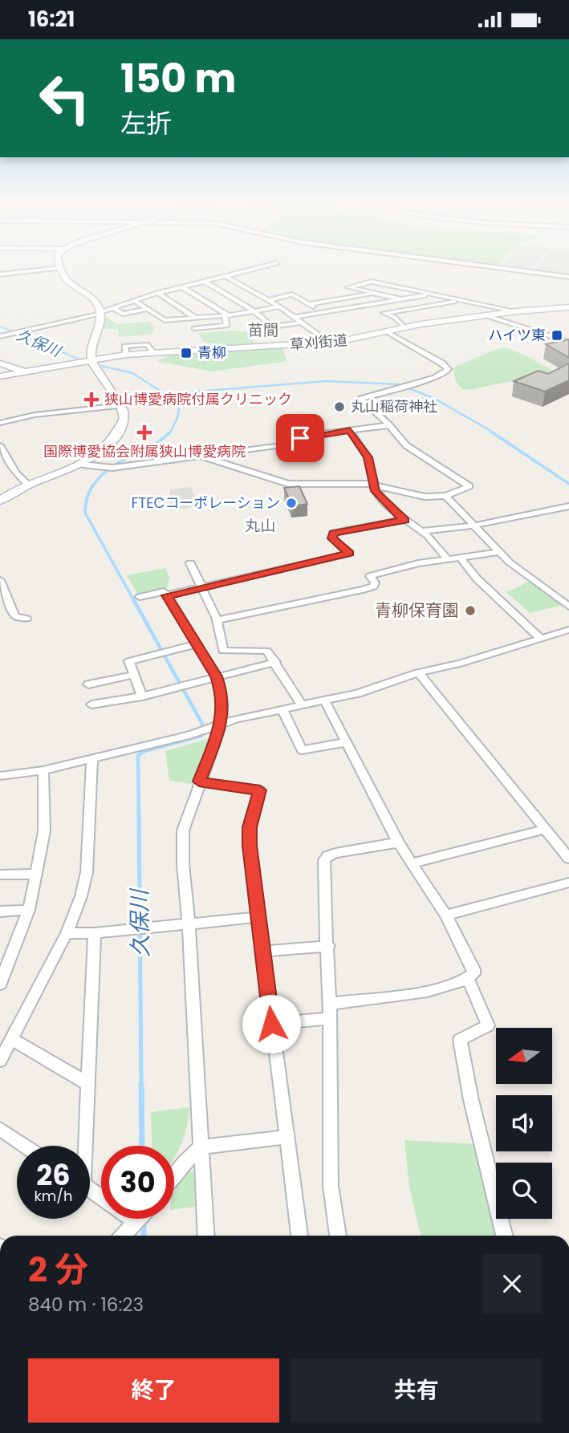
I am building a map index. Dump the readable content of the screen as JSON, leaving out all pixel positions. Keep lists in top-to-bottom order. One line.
{"streets":{"main road":["草刈街道"]},"districts":["苗間","丸山"],"water":["久保川"],"places":{"transit":["ハイツ東","青柳"],"health":["狭山博愛病院付属クリニック","国際博愛協会附属狭山博愛病院"],"other":["丸山稲荷神社","FTECコーポレーション","青柳保育園"]},"north":"left","page":{"status":"16:21","turn":["150 m","左折"],"speed":"26 km/h","limit":"30","heading":["2 分","840 m · 16:23"],"buttons":["終了","共有"]}}
